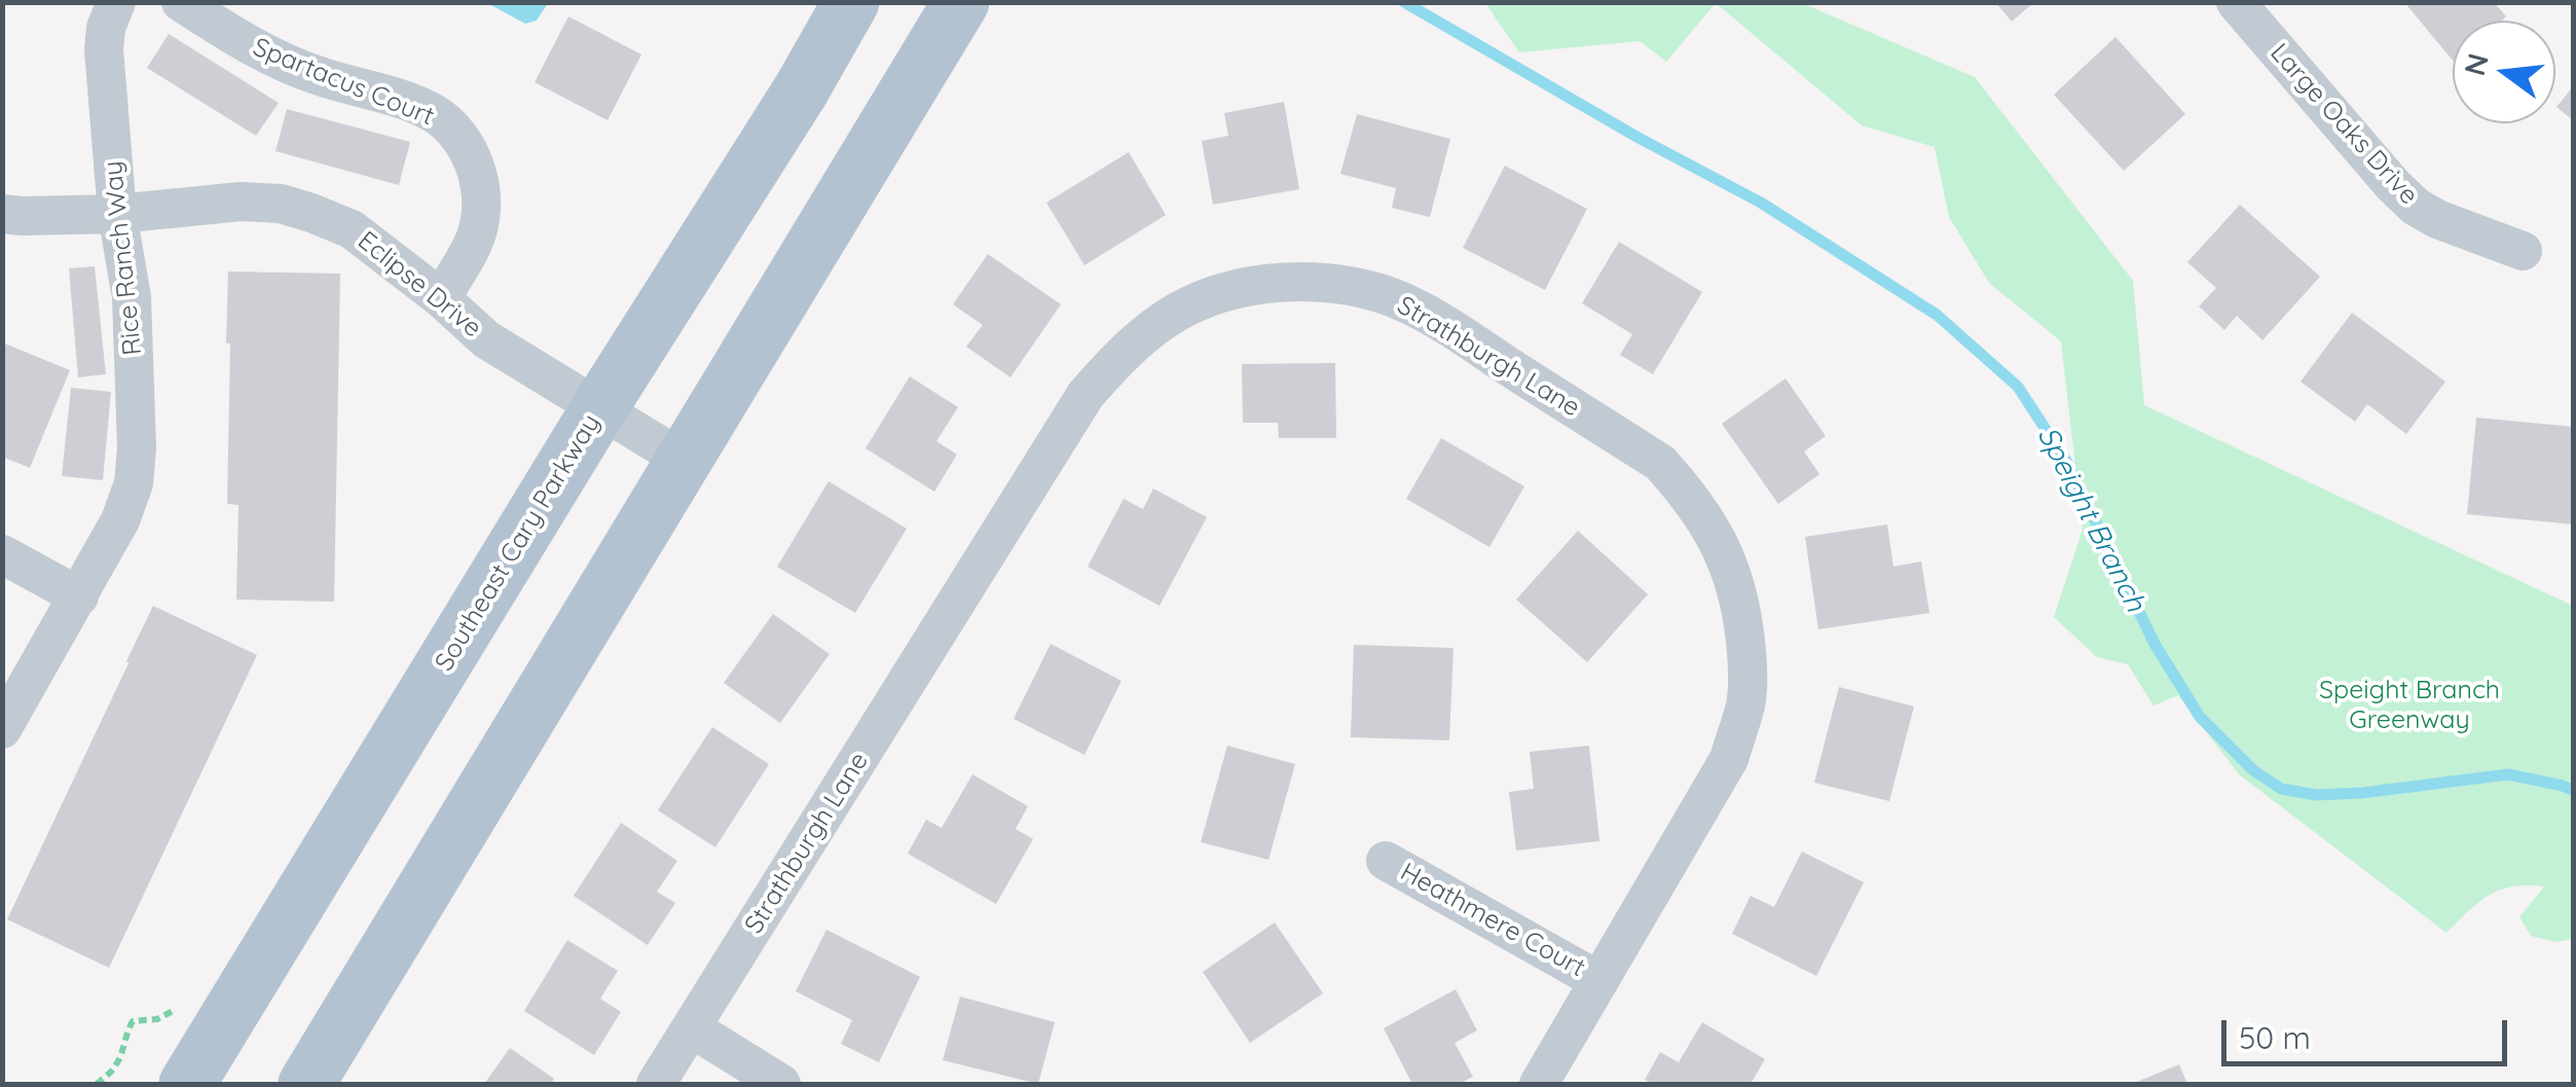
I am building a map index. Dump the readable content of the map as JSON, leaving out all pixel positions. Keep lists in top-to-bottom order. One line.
{"streets":{"main road":["Southeast Cary Parkway"],"street":["Spartacus Court","Large Oaks Drive","Rice Ranch Way","Eclipse Drive","Strathburgh Lane","Heathmere Court"]},"crossings":[["Spartacus Court","Eclipse Drive"],["Rice Ranch Way","Eclipse Drive"],["Eclipse Drive","Southeast Cary Parkway"],["Strathburgh Lane","Heathmere Court"]],"water":["Speight Branch"],"parks":["Speight Branch Greenway"],"scale_bar":"50 m","north":"left"}
